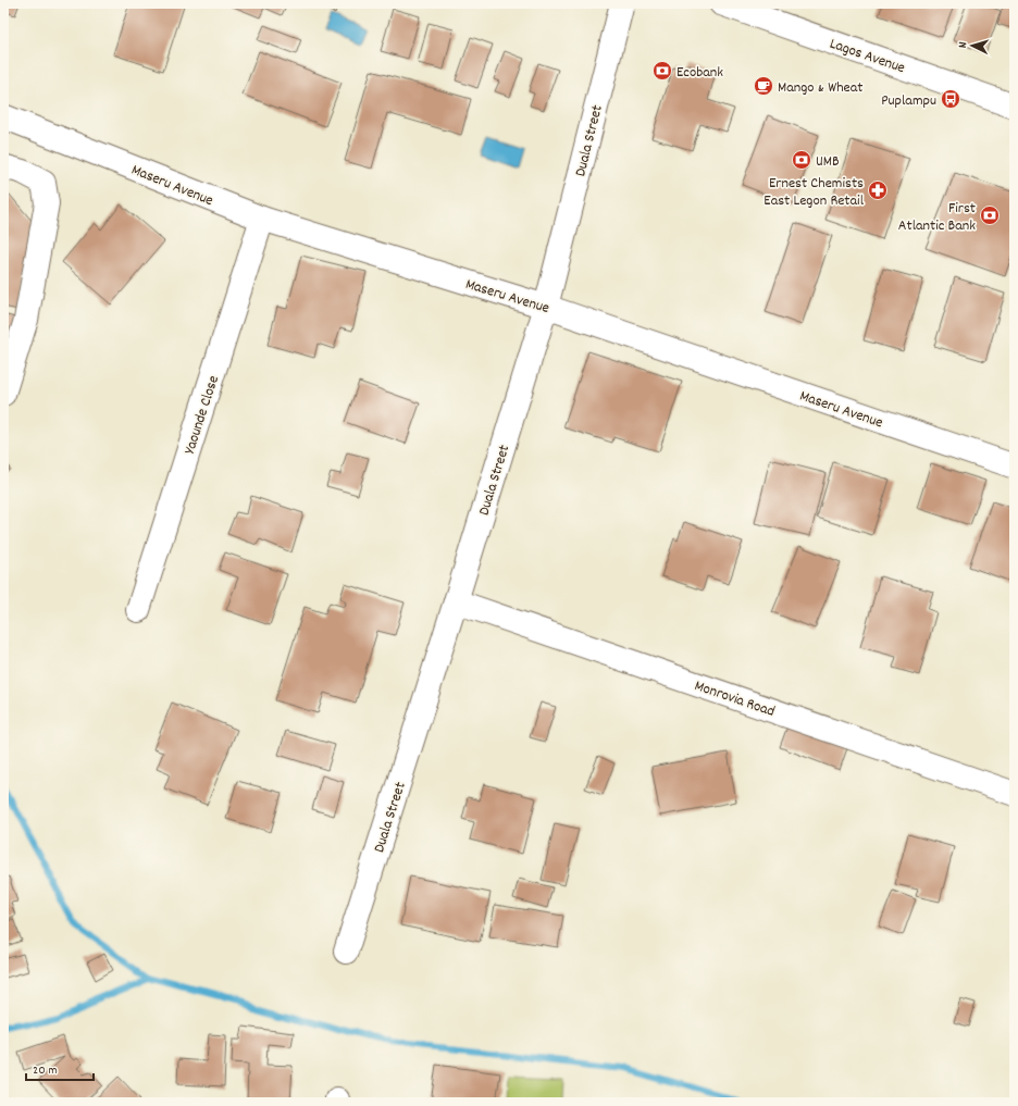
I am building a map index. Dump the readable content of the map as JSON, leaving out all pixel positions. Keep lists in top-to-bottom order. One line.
{"streets":{"street":["Lagos Avenue","Duala Street","Maseru Avenue","Yaounde Close","Monrovia Road"]},"crossings":[["Duala Street","Maseru Avenue"],["Duala Street","Monrovia Road"],["Maseru Avenue","Yaounde Close"]],"places":{"bank":["Ecobank","UMB","First Atlantic Bank"],"cafe":["Mango & Wheat"],"bus stop":["Puplampu"],"pharmacy":["Ernest Chemists East Legon Retail"]},"scale_bar":"20 m","north":"left"}
